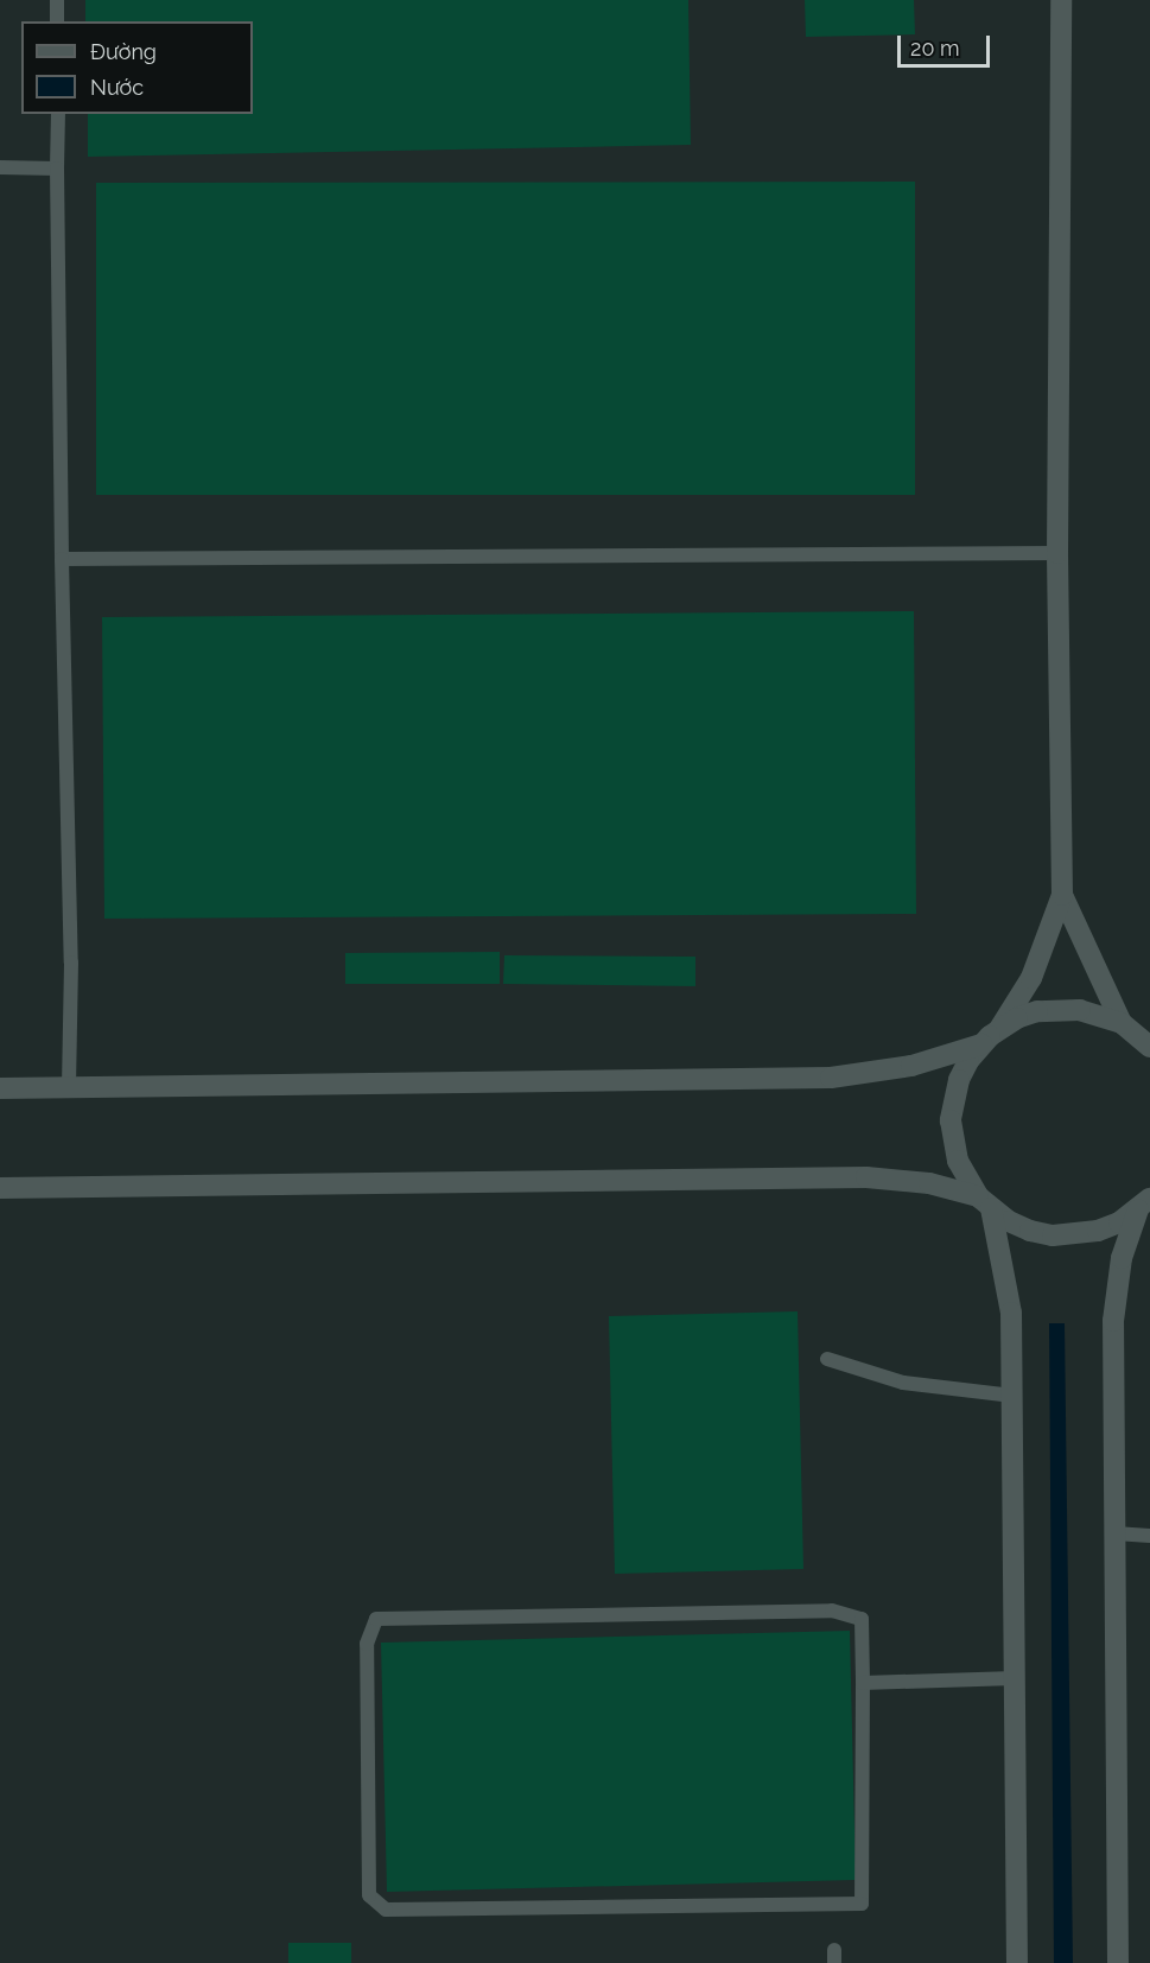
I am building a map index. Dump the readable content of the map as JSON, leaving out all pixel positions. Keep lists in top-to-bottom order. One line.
{"legend":["Đường","Nước"],"scale_bar":"20 m"}
